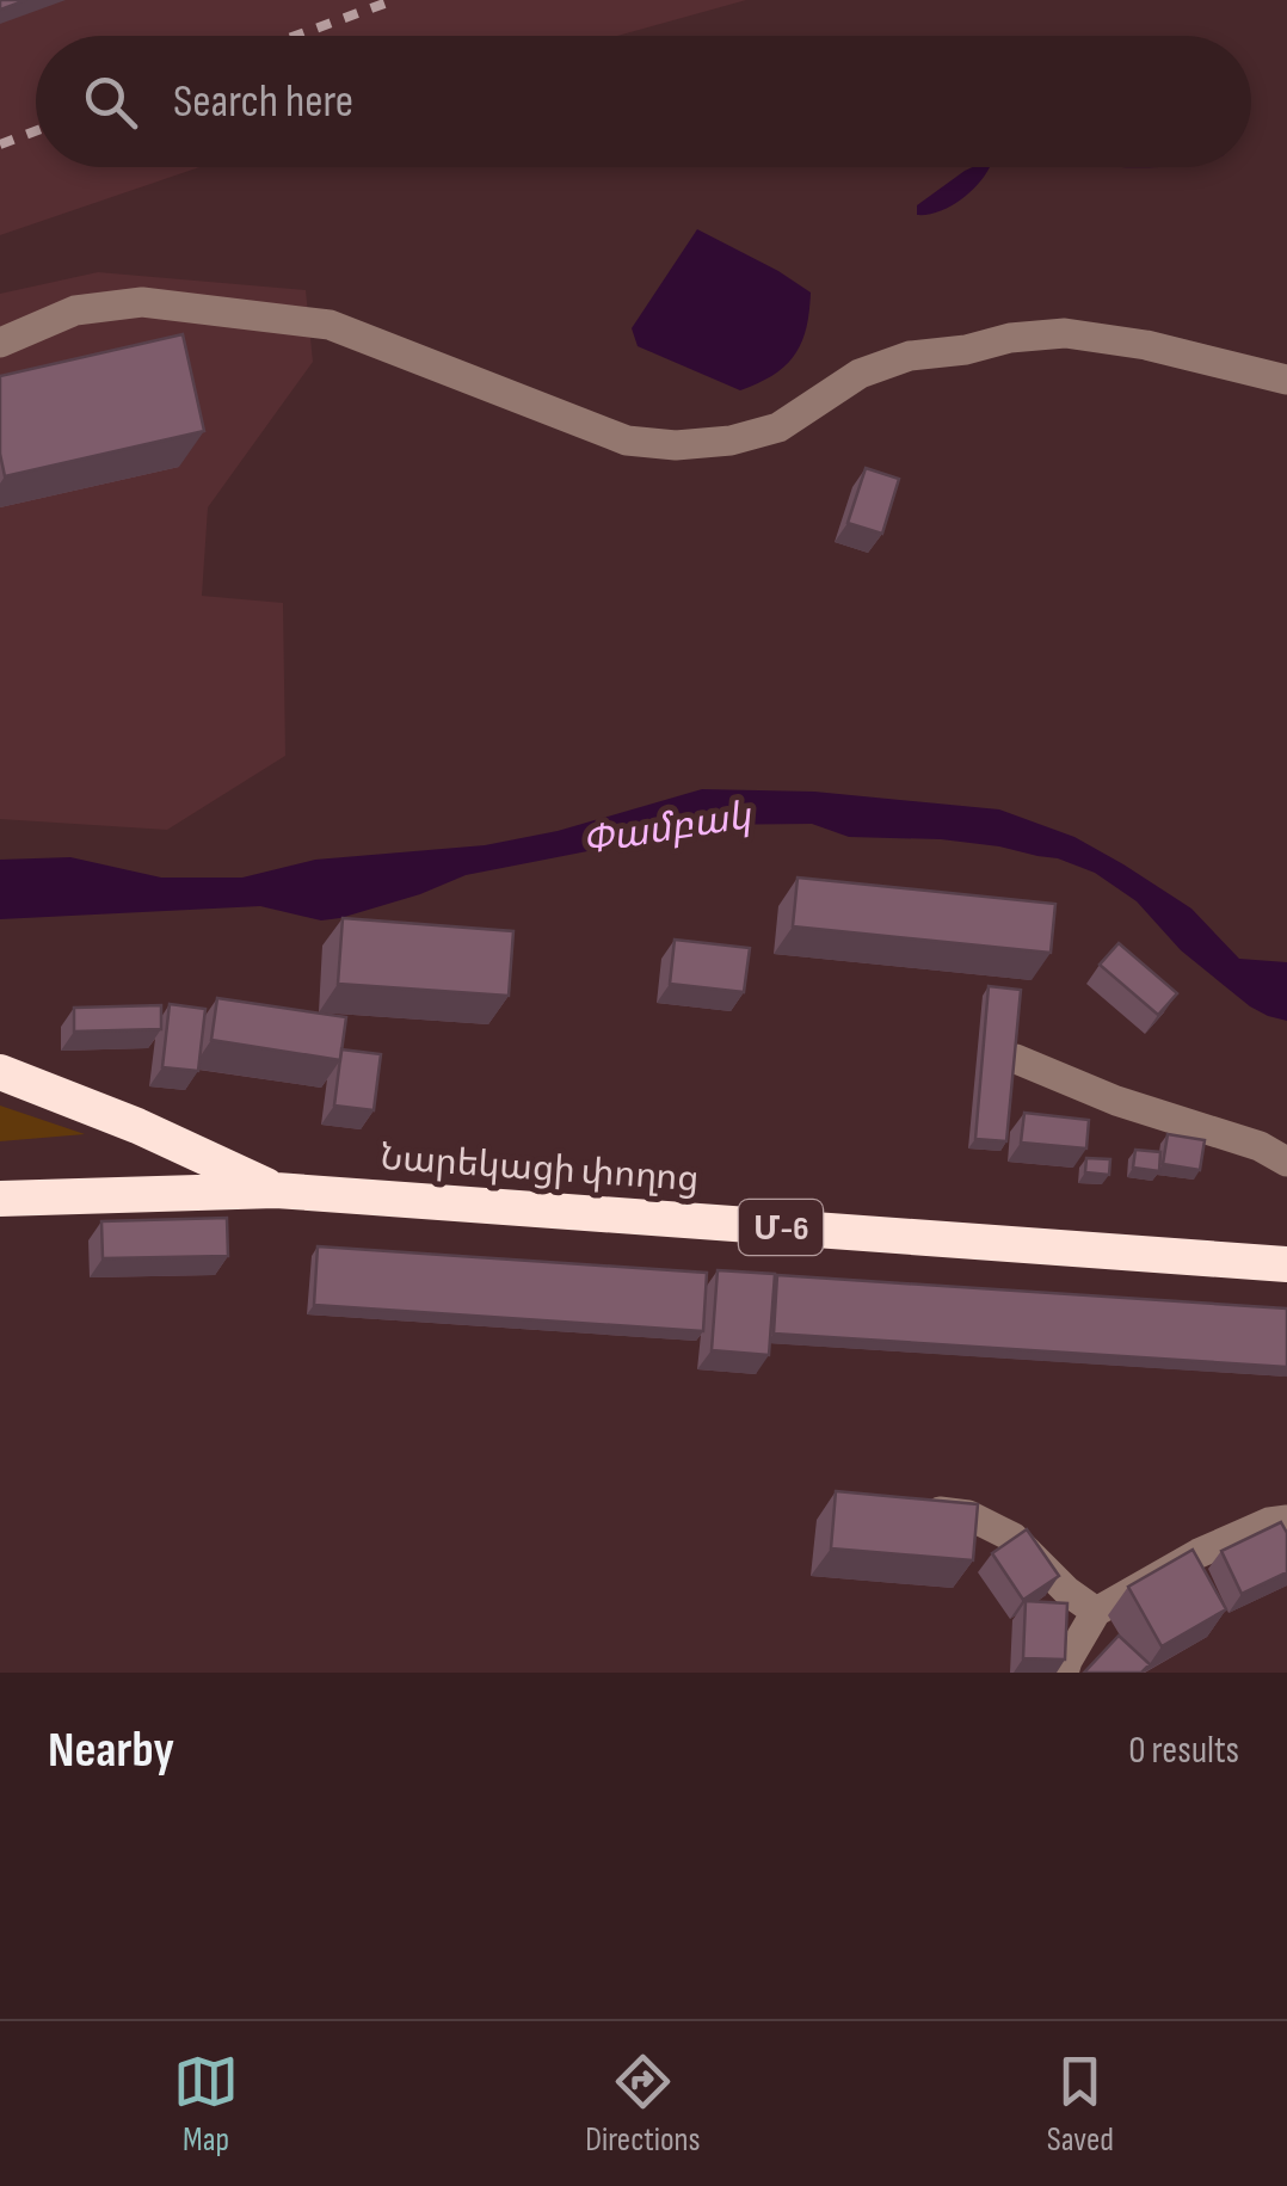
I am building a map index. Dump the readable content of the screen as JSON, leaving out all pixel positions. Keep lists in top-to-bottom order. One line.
{"streets":{"highway":["Նարեկացի փողոց","Մ-6"]},"crossings":[["Նարեկացի փողոց","Մ-6"]],"water":["Փամբակ"],"page":{"search":"Search here","heading":["Nearby","0 results"],"nav":["Map","Directions","Saved"]}}
